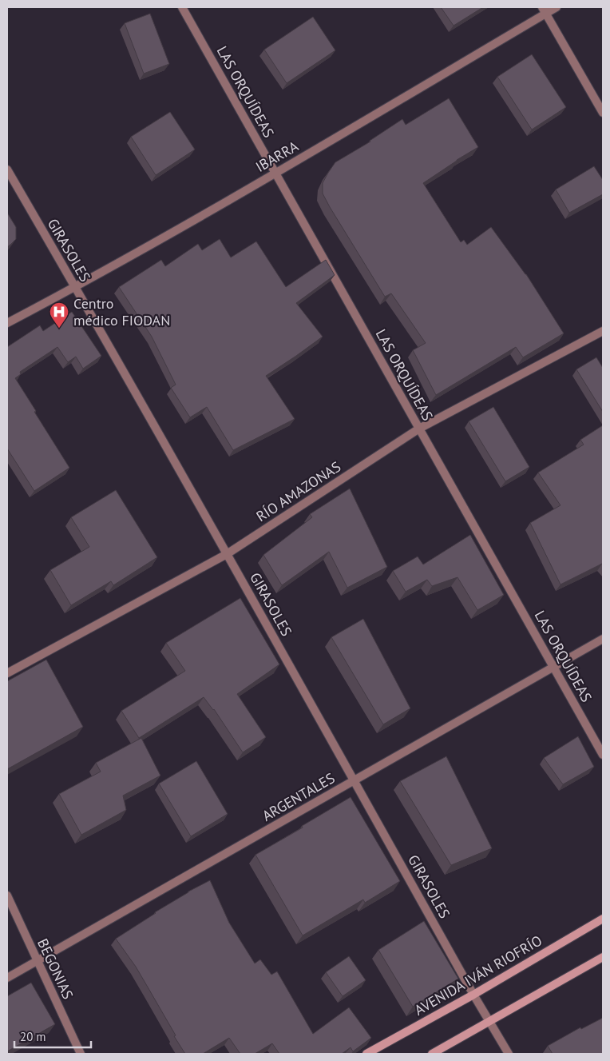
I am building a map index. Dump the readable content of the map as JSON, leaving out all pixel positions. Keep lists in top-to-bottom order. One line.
{"streets":{"main road":["AVENIDA IVÁN RIOFRÍO"],"street":["LAS ORQUÍDEAS","IBARRA","GIRASOLES","RÍO AMAZONAS","ARGENTALES","BEGONIAS"]},"crossings":[["LAS ORQUÍDEAS","IBARRA"],["LAS ORQUÍDEAS","RÍO AMAZONAS"],["LAS ORQUÍDEAS","ARGENTALES"],["IBARRA","GIRASOLES"],["GIRASOLES","RÍO AMAZONAS"],["GIRASOLES","ARGENTALES"],["GIRASOLES","AVENIDA IVÁN RIOFRÍO"],["ARGENTALES","BEGONIAS"]],"places":{"hospital":["Centro médico FIODAN"]},"scale_bar":"20 m"}
